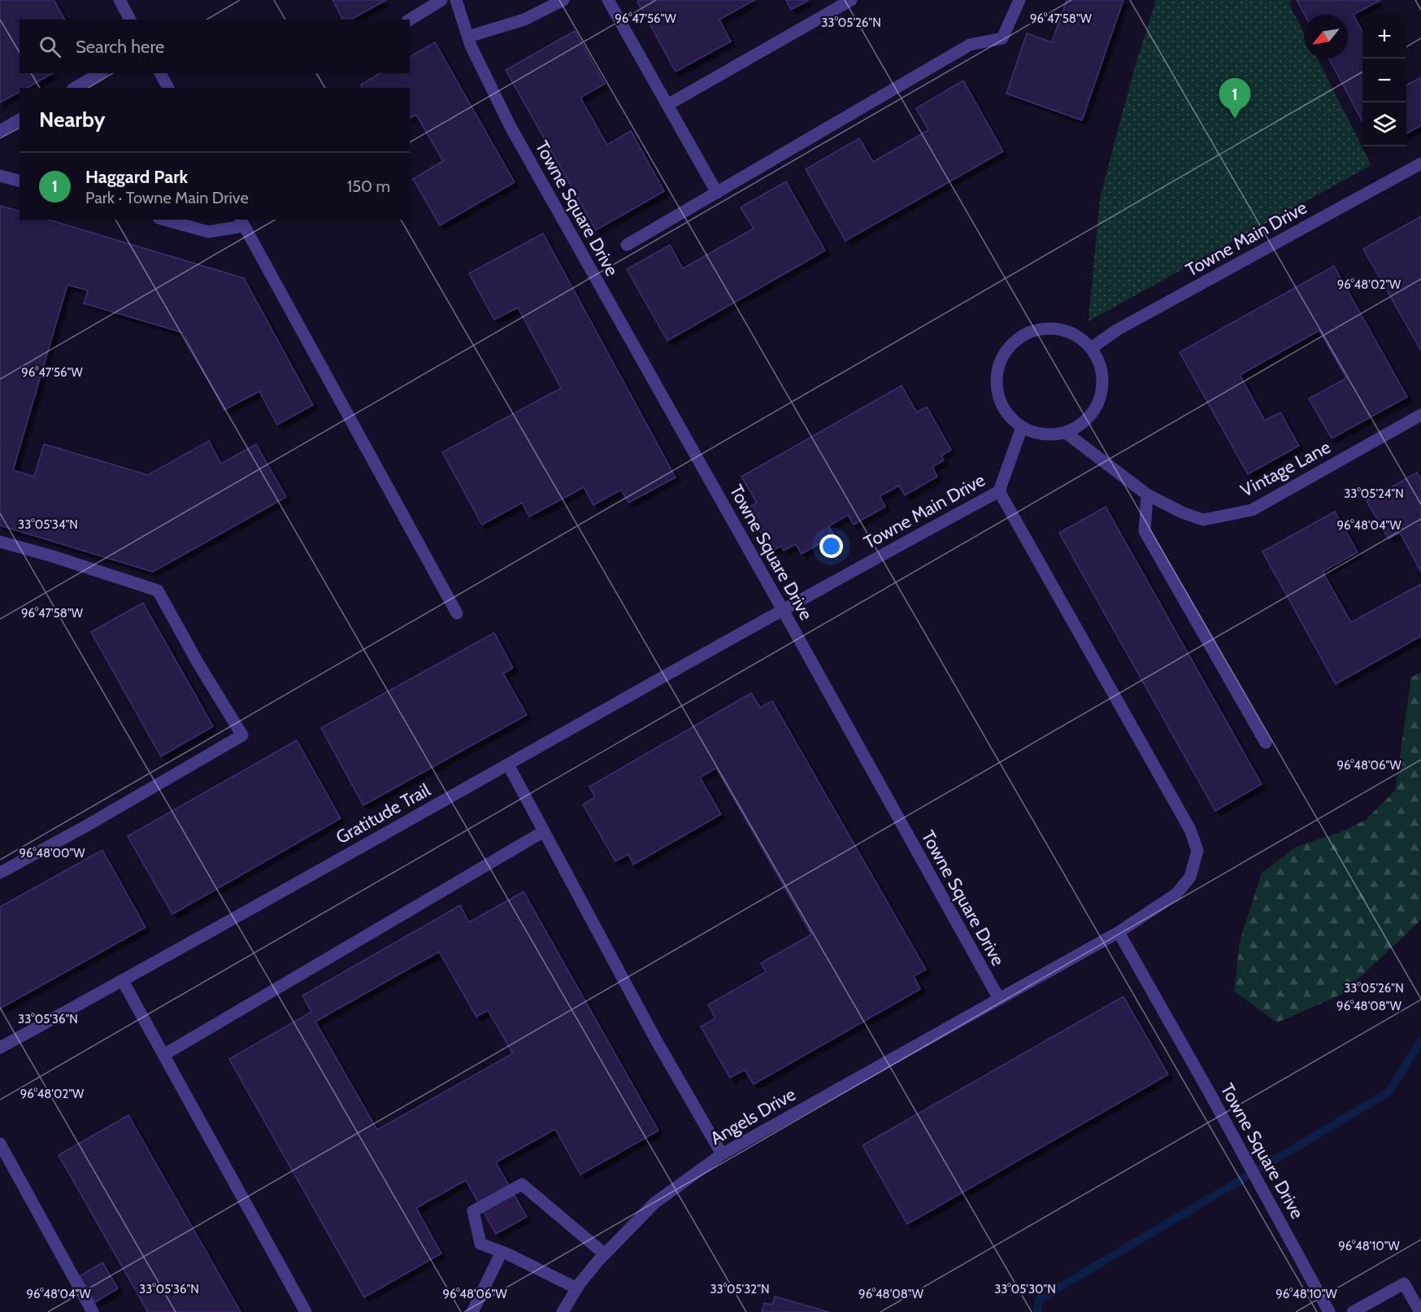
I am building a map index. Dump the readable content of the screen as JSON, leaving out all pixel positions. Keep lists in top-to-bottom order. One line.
{"streets":{"street":["Towne Square Drive","Towne Main Drive","Vintage Lane","Gratitude Trail","Angels Drive"]},"crossings":[["Towne Square Drive","Towne Main Drive"],["Towne Square Drive","Gratitude Trail"],["Towne Square Drive","Angels Drive"],["Towne Main Drive","Vintage Lane"],["Towne Main Drive","Gratitude Trail"]],"north":"bottom left","page":{"map_buttons":["+","−"],"search":"Search here","pins":"1","heading":"Nearby","list":[{"mark":"1","name":"Haggard Park","note":"Park · Towne Main Drive","value":"150 m"}]},"coordinates":["96°47'56\"W","96°47'58\"W","33°05'26\"N","96°48'02\"W","33°05'24\"N","33°05'34\"N","96°48'04\"W","96°48'06\"W","96°48'00\"W","96°48'08\"W","33°05'36\"N","96°48'10\"W","33°05'32\"N","33°05'30\"N"]}
